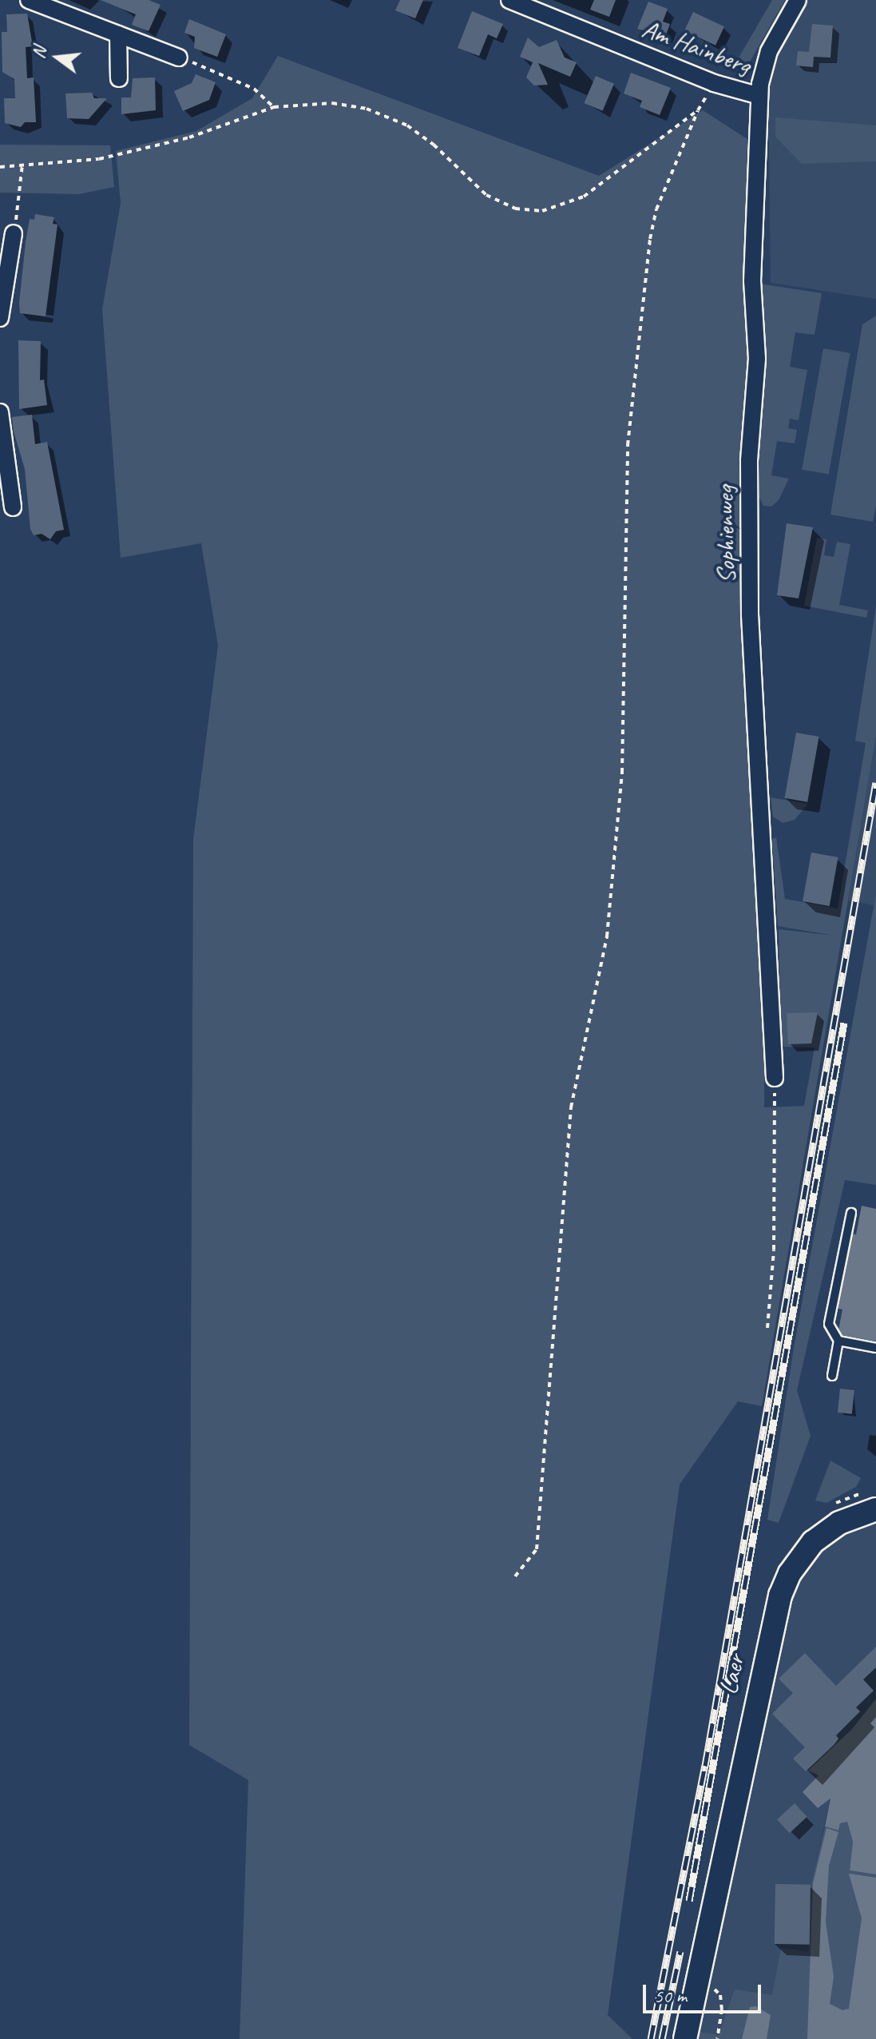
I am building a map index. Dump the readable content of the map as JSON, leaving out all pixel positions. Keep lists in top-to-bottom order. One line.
{"streets":{"main road":["Laer"],"street":["Am Hainberg","Sophienweg"]},"crossings":[["Am Hainberg","Sophienweg"]],"scale_bar":"50 m","north":"left"}
